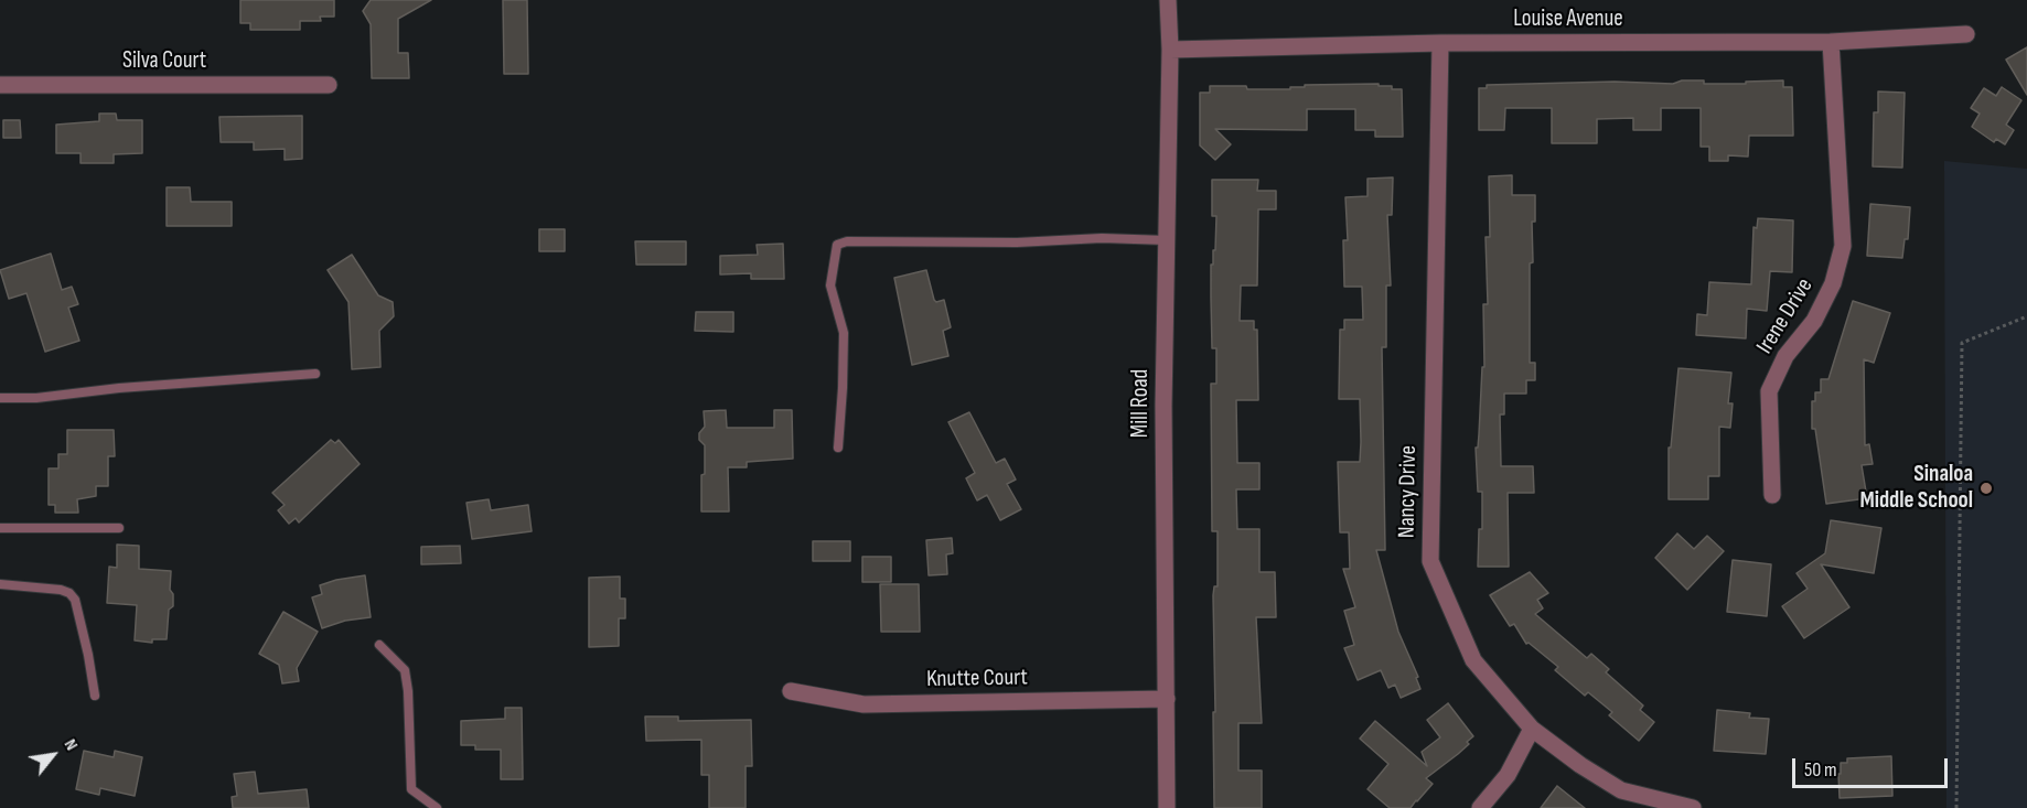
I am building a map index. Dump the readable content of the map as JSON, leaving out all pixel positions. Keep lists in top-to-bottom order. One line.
{"streets":{"street":["Louise Avenue","Silva Court","Irene Drive","Mill Road","Nancy Drive","Knutte Court"]},"crossings":[["Louise Avenue","Irene Drive"],["Louise Avenue","Mill Road"],["Louise Avenue","Nancy Drive"],["Mill Road","Knutte Court"]],"places":["Sinaloa Middle School"],"scale_bar":"50 m","north":"top right"}
